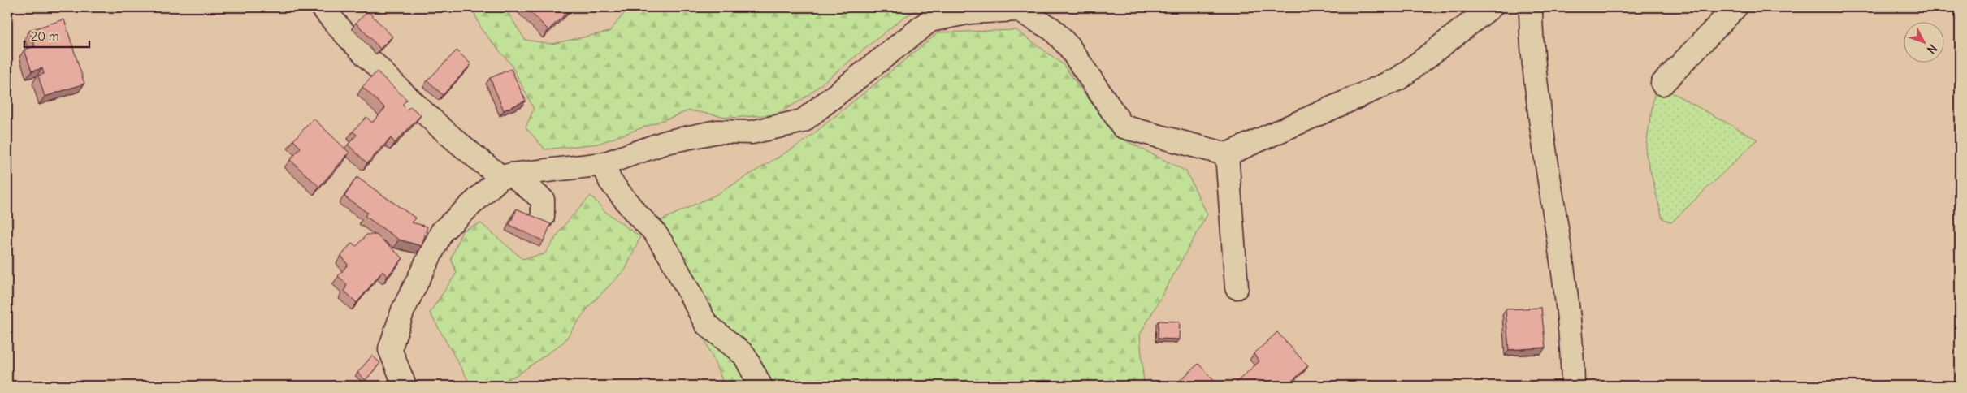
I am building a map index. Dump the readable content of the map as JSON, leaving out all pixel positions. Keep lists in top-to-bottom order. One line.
{"scale_bar":"20 m","north":"bottom right"}
